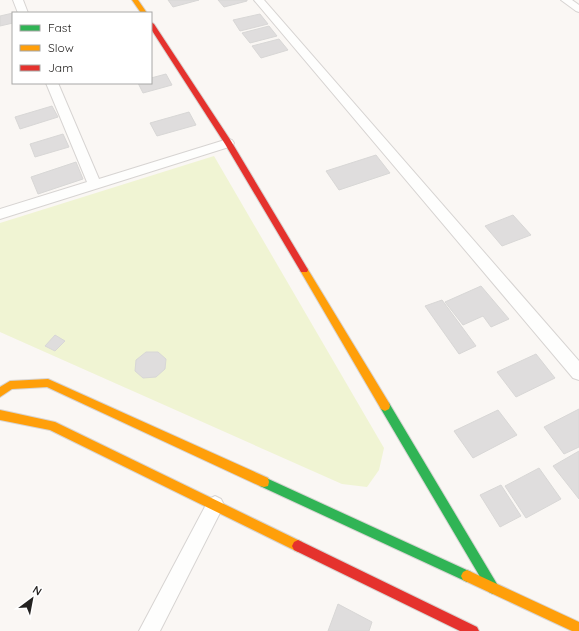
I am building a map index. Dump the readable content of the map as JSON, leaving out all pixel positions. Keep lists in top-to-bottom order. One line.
{"legend":["Fast","Slow","Jam"],"north":"top right"}
